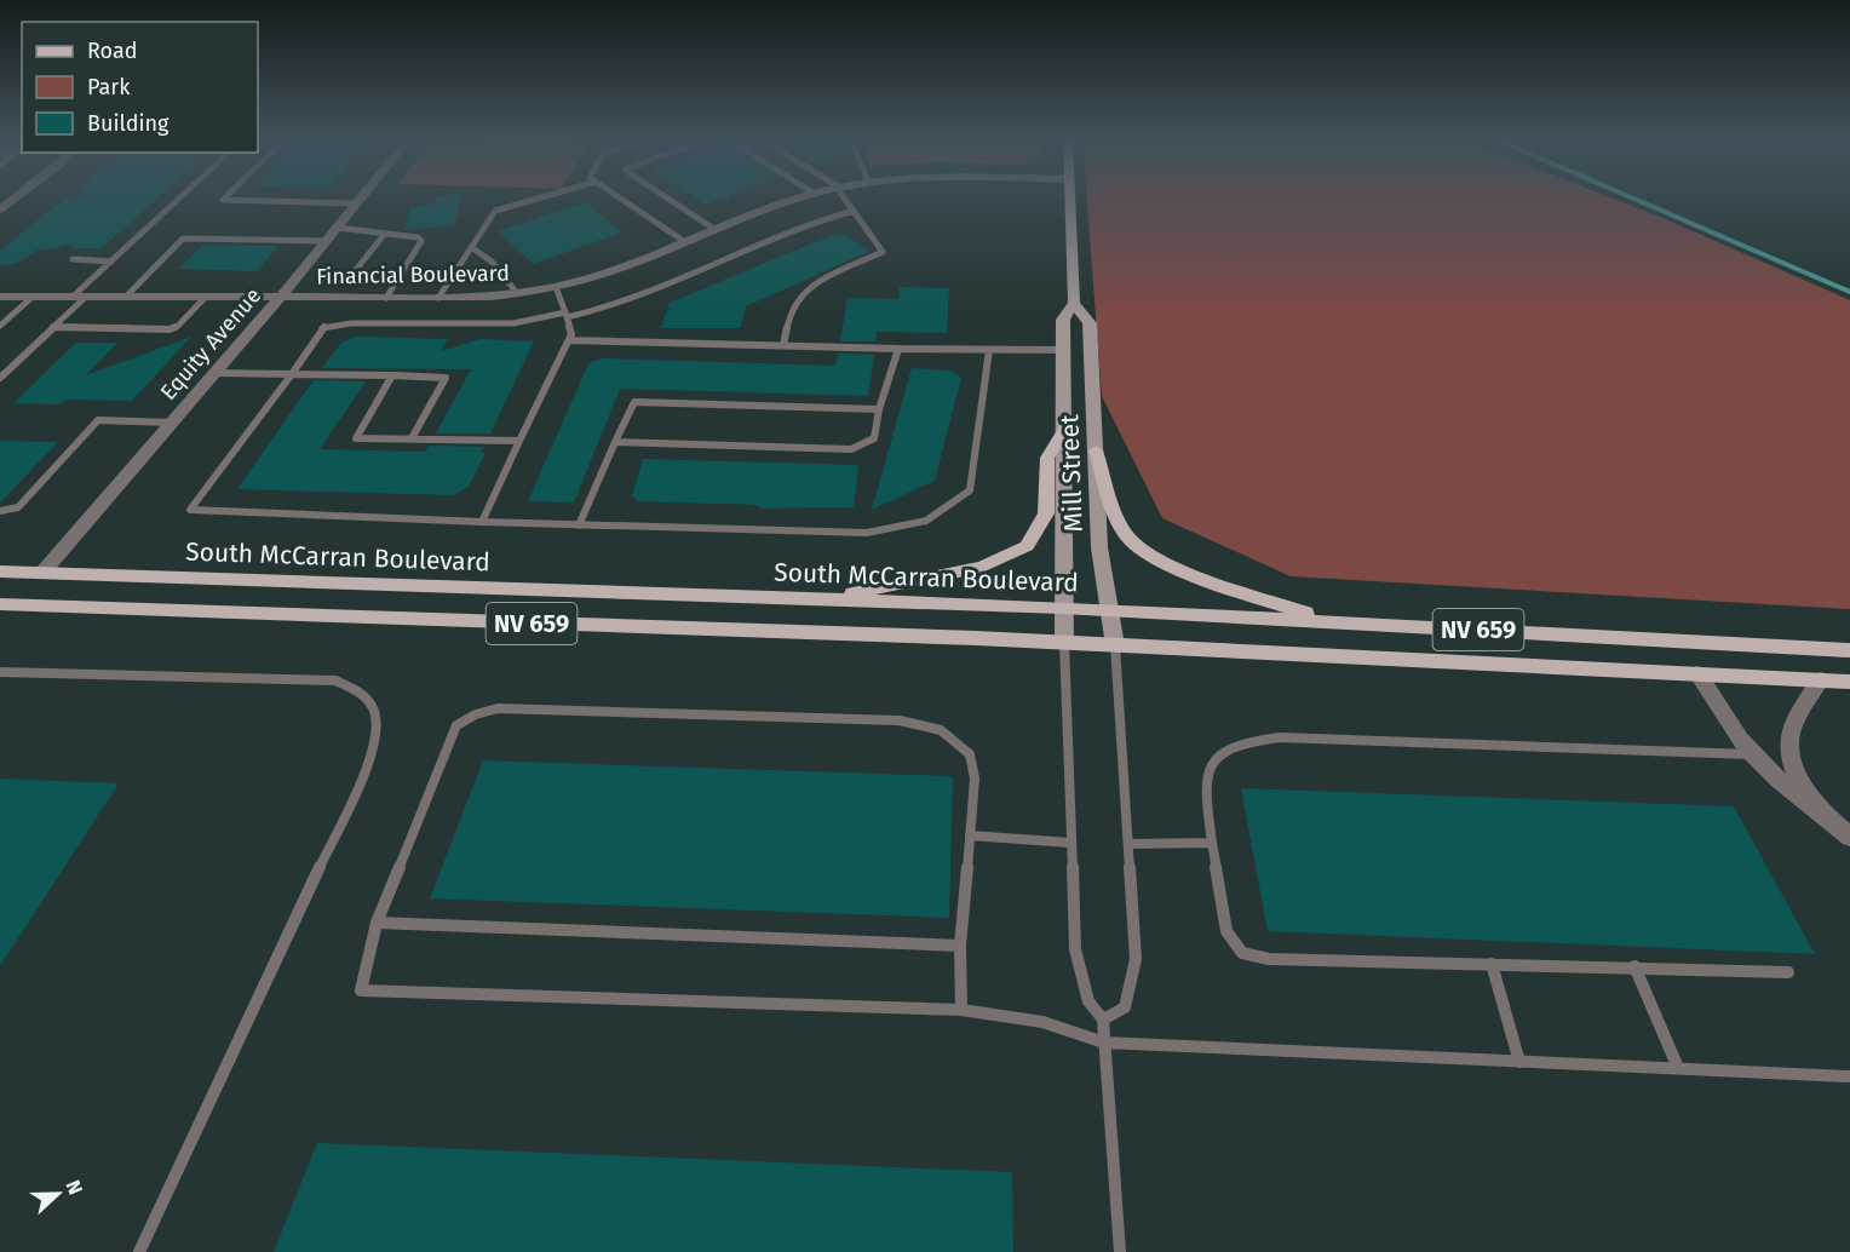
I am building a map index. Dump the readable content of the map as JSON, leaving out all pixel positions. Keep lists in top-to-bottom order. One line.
{"streets":{"main road":["Mill Street","South McCarran Boulevard","NV 659"],"street":["Financial Boulevard","Equity Avenue"]},"crossings":[["Financial Boulevard","Equity Avenue"],["Equity Avenue","South McCarran Boulevard"],["Mill Street","South McCarran Boulevard"],["Mill Street","NV 659"]],"legend":["Road","Park","Building"],"north":"right"}
